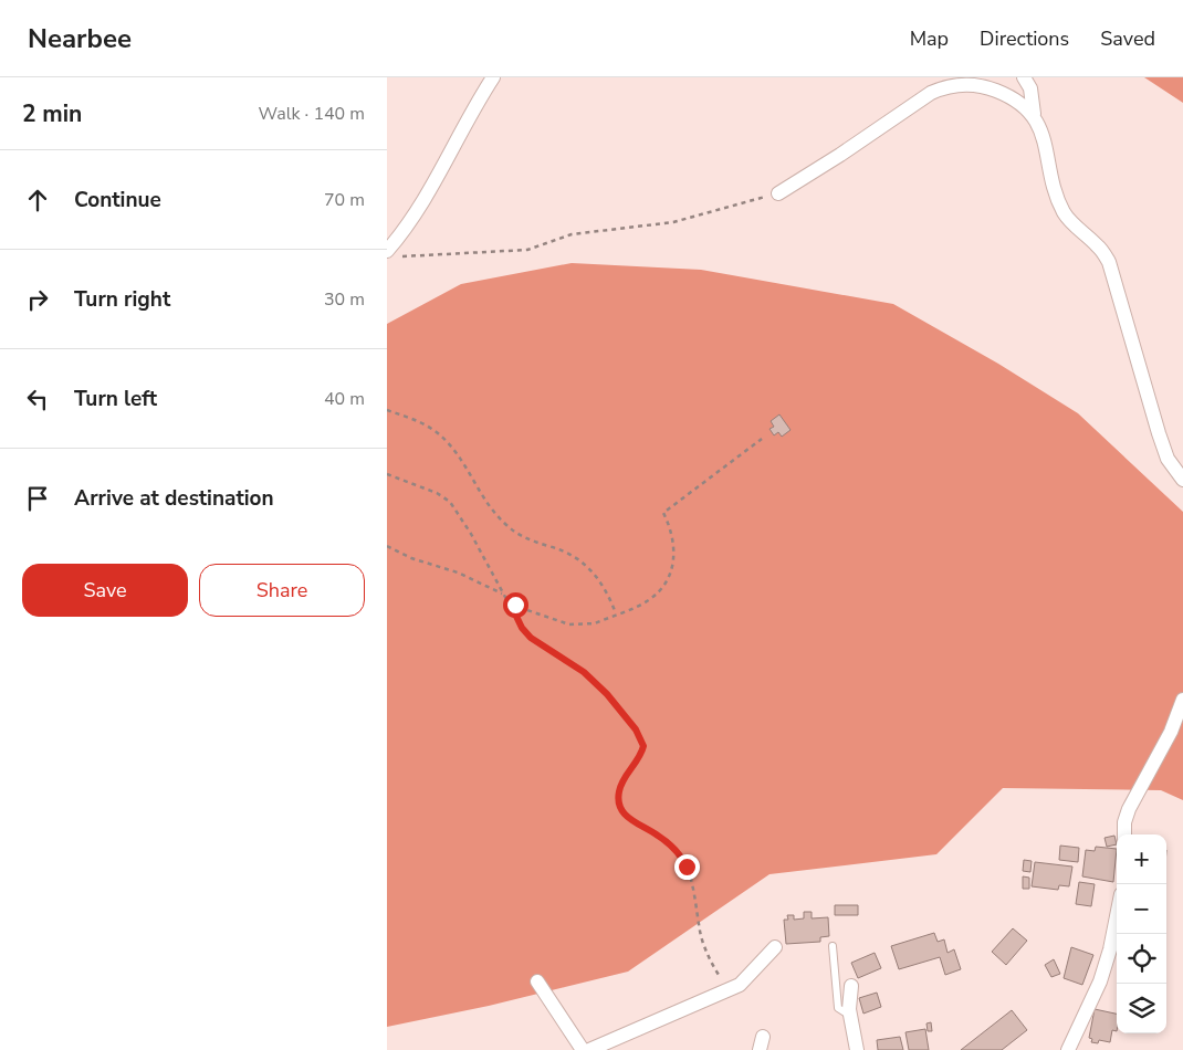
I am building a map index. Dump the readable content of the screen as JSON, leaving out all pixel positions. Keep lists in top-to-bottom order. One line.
{"page":{"header":"Nearbee","nav":["Map","Directions","Saved"],"heading":["2 min","Walk · 140 m"],"list":[["Continue","70 m"],["Turn right","30 m"],["Turn left","40 m"],"Arrive at destination"],"buttons":["Save","Share"],"map_buttons":["+","−"]}}
